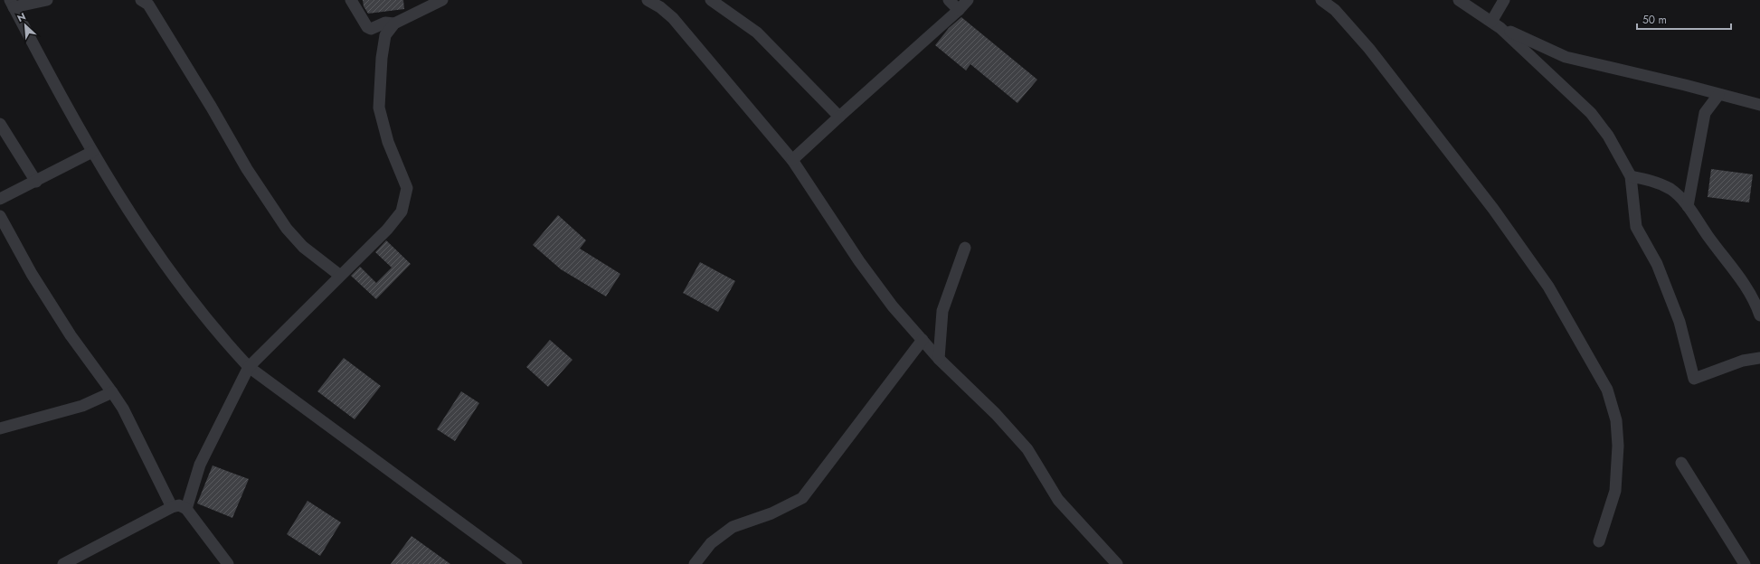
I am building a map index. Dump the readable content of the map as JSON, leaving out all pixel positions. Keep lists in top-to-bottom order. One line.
{"scale_bar":"50 m","north":"top left"}
